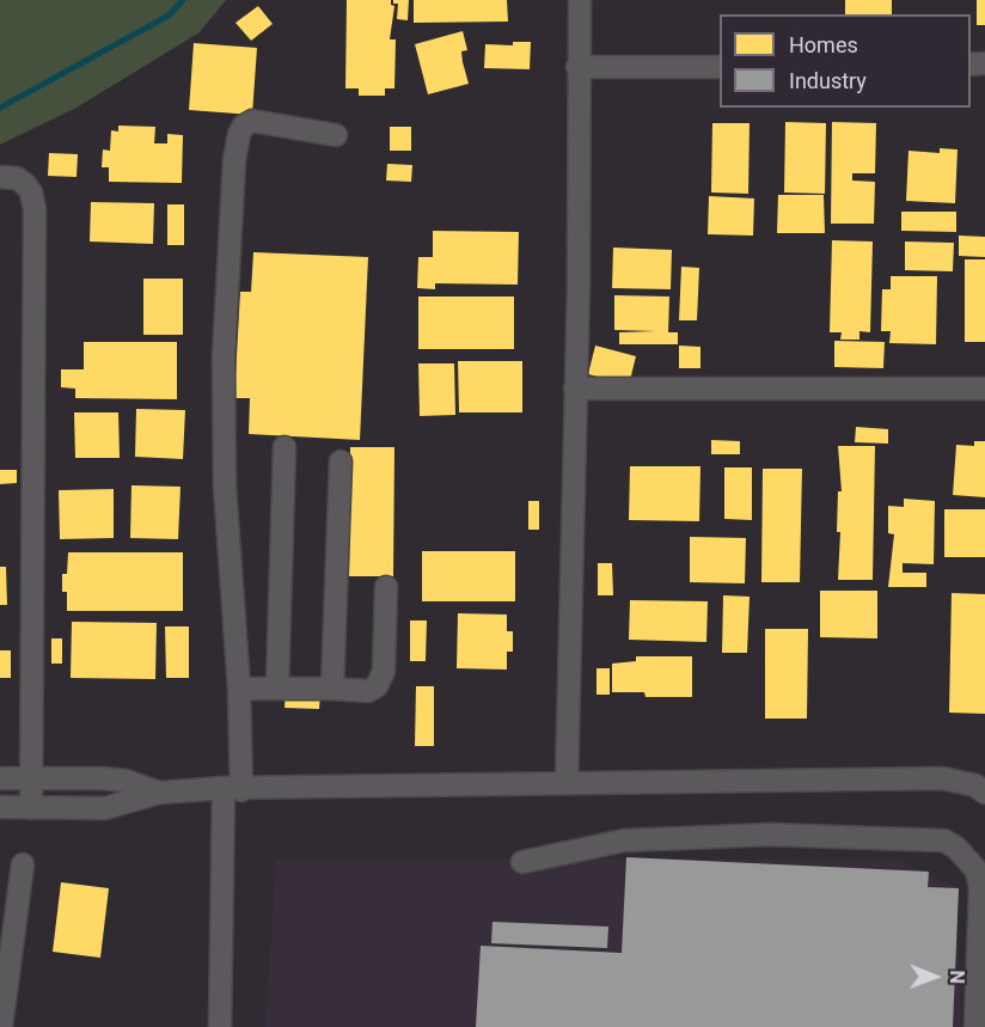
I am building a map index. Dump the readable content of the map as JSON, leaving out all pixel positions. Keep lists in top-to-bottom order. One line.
{"legend":["Homes","Industry"],"north":"right"}
